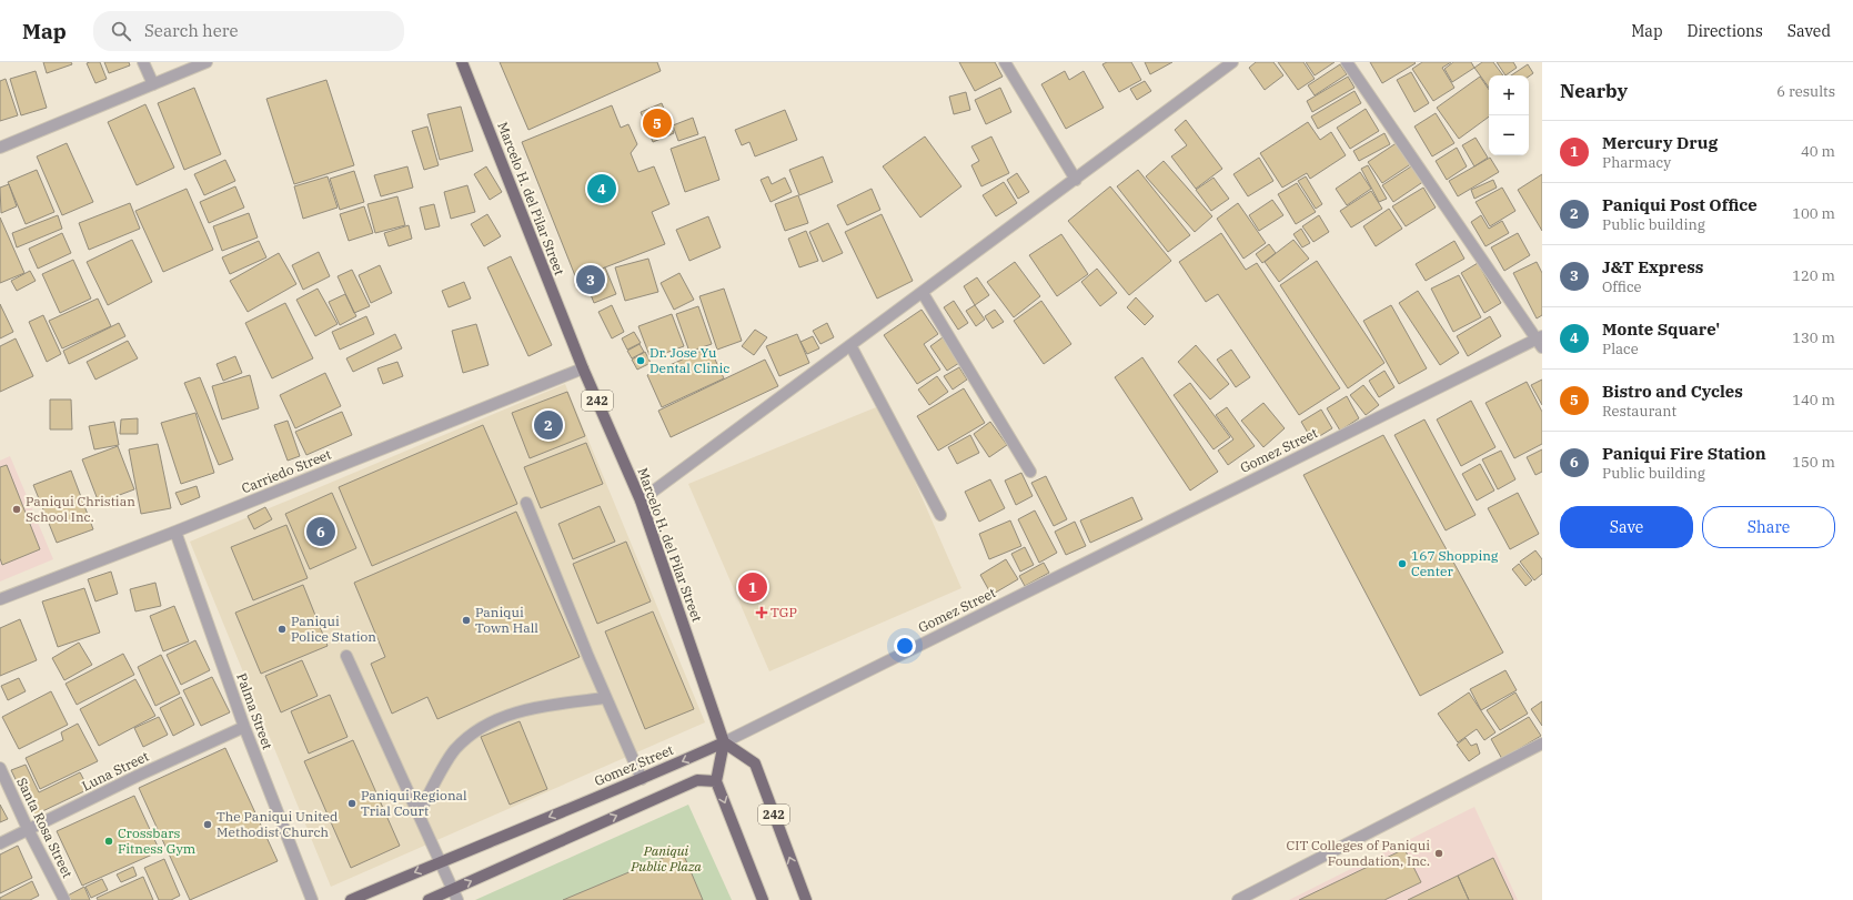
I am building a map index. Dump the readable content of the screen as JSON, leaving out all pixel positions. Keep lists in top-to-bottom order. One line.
{"streets":{"main road":["Marcelo H. del Pilar Street","242","Gomez Street"],"street":["Carriedo Street","Palma Street","Luna Street","Santa Rosa Street"]},"crossings":[["Marcelo H. del Pilar Street","242"],["Marcelo H. del Pilar Street","Gomez Street"],["Marcelo H. del Pilar Street","Carriedo Street"],["242","Gomez Street"],["Carriedo Street","Palma Street"],["Palma Street","Luna Street"],["Luna Street","Santa Rosa Street"]],"parks":["Paniqui Public Plaza"],"places":{"other":["Dr. Jose Yu Dental Clinic","Paniqui Christian School Inc.","167 Shopping Center","Paniqui Town Hall","Paniqui Police Station","Paniqui Regional Trial Court","The Paniqui United Methodist Church","Crossbars Fitness Gym","CIT Colleges of Paniqui Foundation, Inc."],"health":["TGP"]},"page":{"header":"Map","search":"Search here","nav":["Map","Directions","Saved"],"heading":["Nearby","6 results"],"map_buttons":["+","−"],"pins":["5","4","3","2","6","1"],"list":[{"mark":"1","name":"Mercury Drug","note":"Pharmacy","value":"40 m"},{"mark":"2","name":"Paniqui Post Office","note":"Public building","value":"100 m"},{"mark":"3","name":"J&T Express","note":"Office","value":"120 m"},{"mark":"4","name":"Monte Square'","note":"Place","value":"130 m"},{"mark":"5","name":"Bistro and Cycles","note":"Restaurant","value":"140 m"},{"mark":"6","name":"Paniqui Fire Station","note":"Public building","value":"150 m"}],"buttons":["Save","Share"]}}
